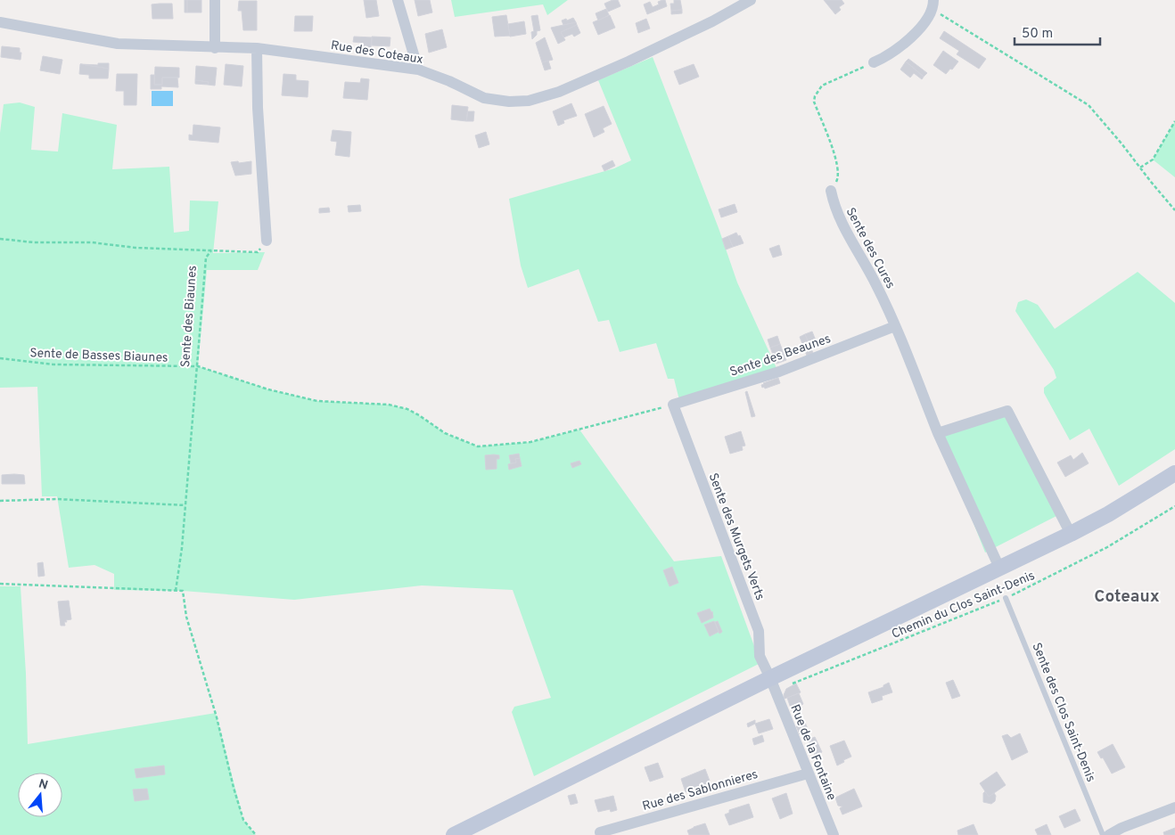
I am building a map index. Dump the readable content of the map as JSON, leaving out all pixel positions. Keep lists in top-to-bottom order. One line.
{"streets":{"street":["Rue des Coteaux","Sente des Cures","Sente des Beaunes","Sente des Murgets Verts","Rue de la Fontaine","Rue des Sablonnieres"],"lane":["Sente des Clos Saint-Denis"],"path":["Sente des Biaunes","Sente de Basses Biaunes","Chemin du Clos Saint-Denis"]},"crossings":[["Sente des Cures","Sente des Beaunes"],["Sente des Biaunes","Sente de Basses Biaunes"],["Sente de Basses Biaunes","Sente des Beaunes"],["Sente de Basses Biaunes","Sente des Murgets Verts"],["Sente des Beaunes","Sente des Murgets Verts"],["Sente des Murgets Verts","Chemin du Clos Saint-Denis"],["Sente des Murgets Verts","Rue de la Fontaine"],["Chemin du Clos Saint-Denis","Sente des Clos Saint-Denis"],["Chemin du Clos Saint-Denis","Rue de la Fontaine"],["Rue de la Fontaine","Rue des Sablonnieres"]],"districts":["Coteaux"],"scale_bar":"50 m","north":"top"}
